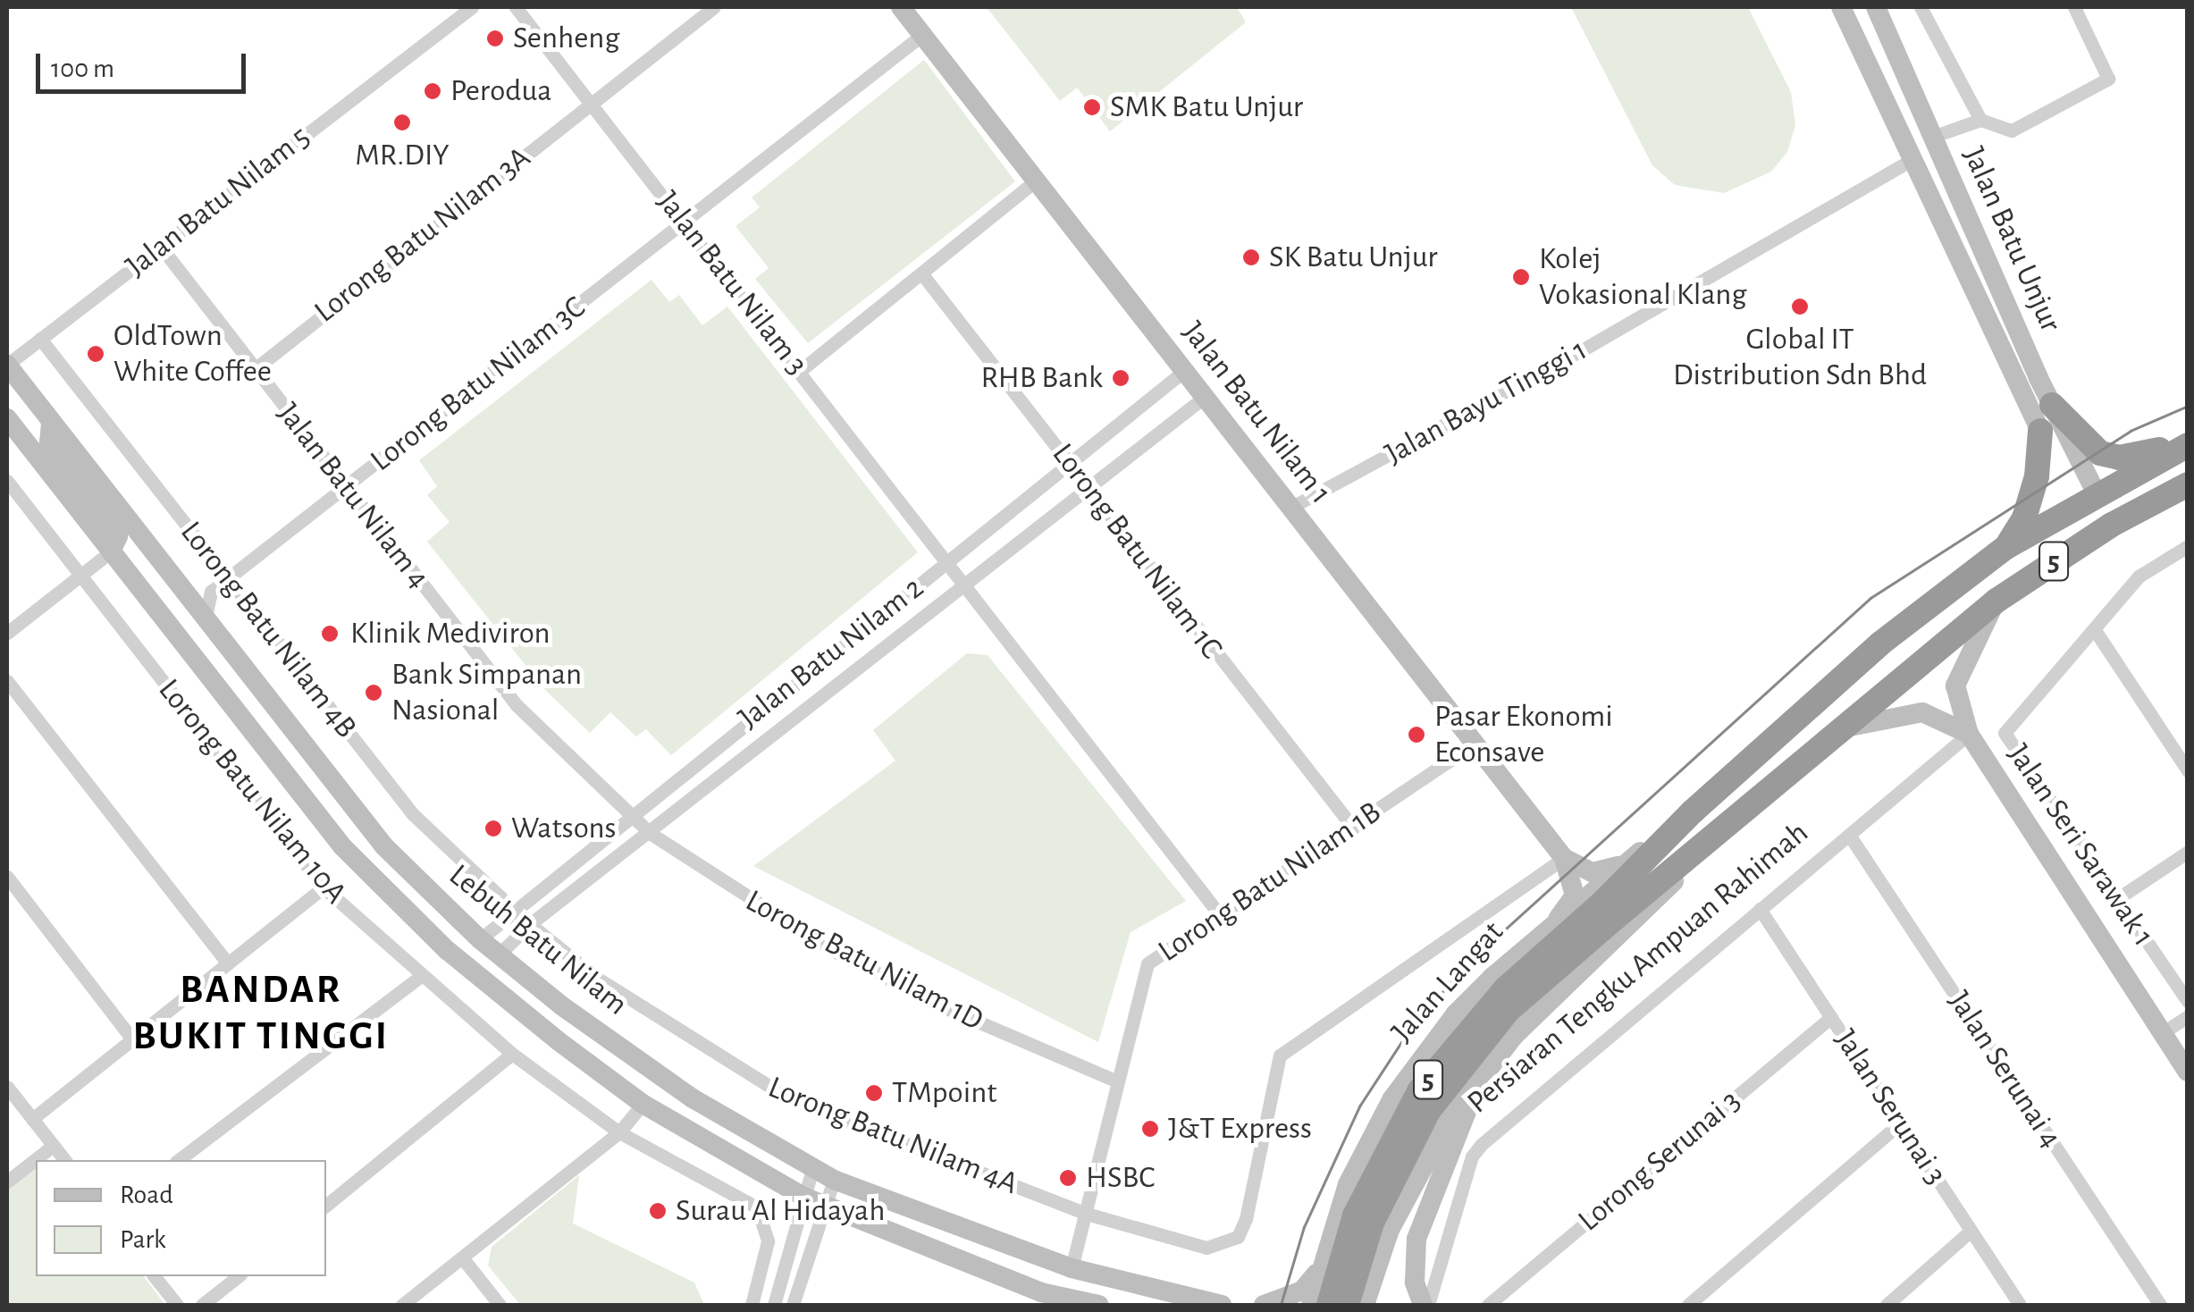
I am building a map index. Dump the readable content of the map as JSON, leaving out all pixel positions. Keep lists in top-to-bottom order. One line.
{"streets":{"highway":["5","Jalan Langat"],"main road":["Jalan Batu Unjur","Jalan Batu Nilam 1","Lebuh Batu Nilam"],"street":["Jalan Batu Nilam 5","Lorong Batu Nilam 3A","Jalan Batu Nilam 3","Lorong Batu Nilam 3C","Jalan Bayu Tinggi 1","Jalan Batu Nilam 4","Lorong Batu Nilam 1C","Lorong Batu Nilam 4B","Jalan Batu Nilam 2","Lorong Batu Nilam 10A","Jalan Seri Sarawak 1","Lorong Batu Nilam 1B","Lorong Batu Nilam 1D","Persiaran Tengku Ampuan Rahimah","Jalan Serunai 4","Jalan Serunai 3","Lorong Batu Nilam 4A","Lorong Serunai 3"]},"crossings":[["Jalan Batu Nilam 5","Jalan Batu Nilam 4"],["Jalan Batu Nilam 5","Lorong Batu Nilam 4B"],["Jalan Batu Nilam 5","Lebuh Batu Nilam"],["Lorong Batu Nilam 3A","Jalan Batu Nilam 3"],["Lorong Batu Nilam 3A","Jalan Batu Nilam 4"],["Jalan Batu Unjur","Jalan Bayu Tinggi 1"],["Jalan Batu Unjur","5"],["Jalan Batu Unjur","Jalan Langat"],["Jalan Batu Nilam 3","Lorong Batu Nilam 3C"],["Jalan Batu Nilam 3","Jalan Batu Nilam 2"],["Lorong Batu Nilam 3C","Jalan Batu Nilam 1"],["Lorong Batu Nilam 3C","Jalan Batu Nilam 4"],["Lorong Batu Nilam 3C","Lorong Batu Nilam 4B"],["Jalan Bayu Tinggi 1","Jalan Batu Nilam 1"],["Jalan Batu Nilam 1","Jalan Batu Nilam 2"],["Jalan Batu Nilam 1","Lorong Batu Nilam 1B"],["Jalan Batu Nilam 1","Lorong Batu Nilam 4A"],["Jalan Batu Nilam 4","Jalan Batu Nilam 2"],["Jalan Batu Nilam 4","Lorong Batu Nilam 1D"],["Lorong Batu Nilam 1C","Jalan Batu Nilam 2"],["Lorong Batu Nilam 1C","Lorong Batu Nilam 1B"],["5","Jalan Langat"],["Lorong Batu Nilam 4B","Jalan Batu Nilam 2"],["Jalan Batu Nilam 2","Lebuh Batu Nilam"],["Jalan Batu Nilam 2","Lorong Batu Nilam 1D"],["Jalan Batu Nilam 2","Lorong Batu Nilam 4A"],["Lorong Batu Nilam 1B","Lebuh Batu Nilam"],["Lorong Batu Nilam 1B","Lorong Batu Nilam 1D"],["Lorong Batu Nilam 1B","Lorong Batu Nilam 4A"],["Persiaran Tengku Ampuan Rahimah","Jalan Serunai 4"],["Persiaran Tengku Ampuan Rahimah","Jalan Serunai 3"],["Jalan Serunai 3","Lorong Serunai 3"]],"districts":["BANDAR BUKIT TINGGI"],"places":["Senheng","Perodua","SMK Batu Unjur","MR.DIY","SK Batu Unjur","Kolej Vokasional Klang","Global IT Distribution Sdn Bhd","OldTown White Coffee","RHB Bank","Klinik Mediviron","Bank Simpanan Nasional","Pasar Ekonomi Econsave","Watsons","TMpoint","J&T Express","HSBC","Surau Al Hidayah"],"legend":["Road","Park"],"scale_bar":"100 m"}
